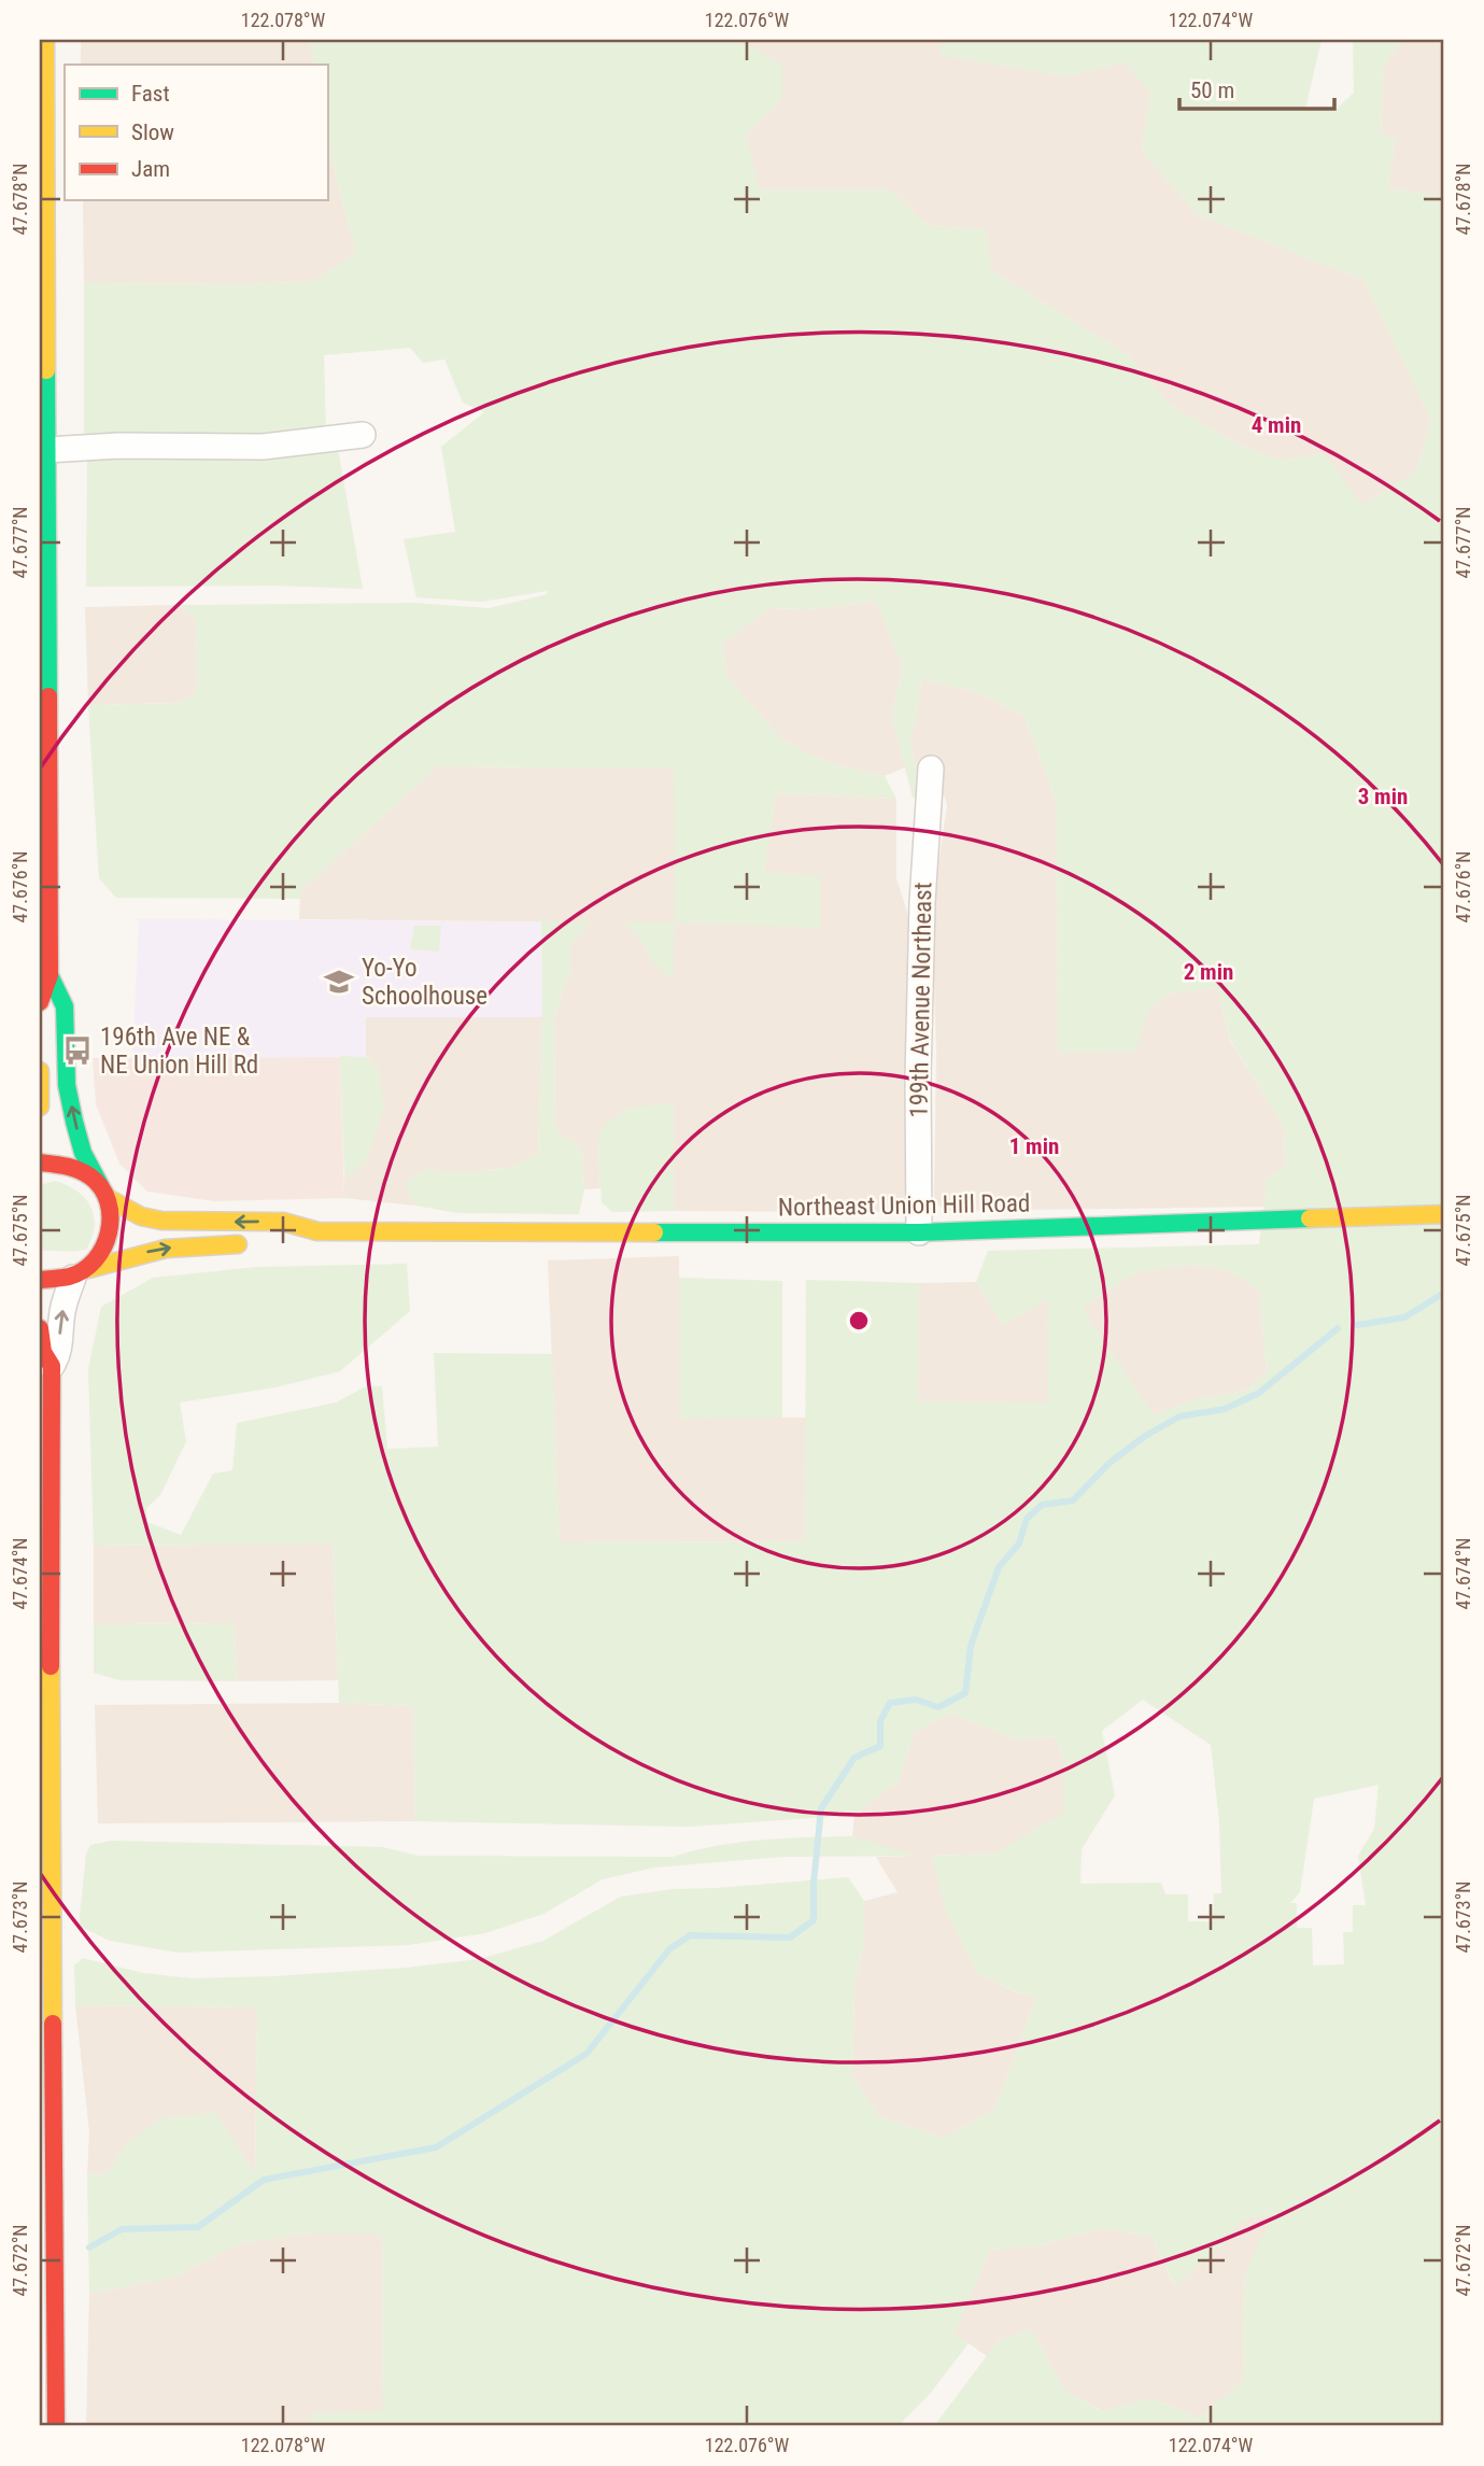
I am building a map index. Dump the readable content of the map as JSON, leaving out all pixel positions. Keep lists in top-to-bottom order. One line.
{"streets":{"street":["199th Avenue Northeast","Northeast Union Hill Road"]},"crossings":[["199th Avenue Northeast","Northeast Union Hill Road"]],"places":{"school or university":["Yo-Yo Schoolhouse"],"bus stop":["196th Ave NE & NE Union Hill Rd"]},"legend":["Fast","Slow","Jam"],"scale_bar":"50 m","coordinates":["122.078°W","122.076°W","122.074°W","47.678°N","47.677°N","47.676°N","47.675°N","47.674°N","47.673°N","47.672°N"],"rings":["4 min","3 min","2 min","1 min"]}
